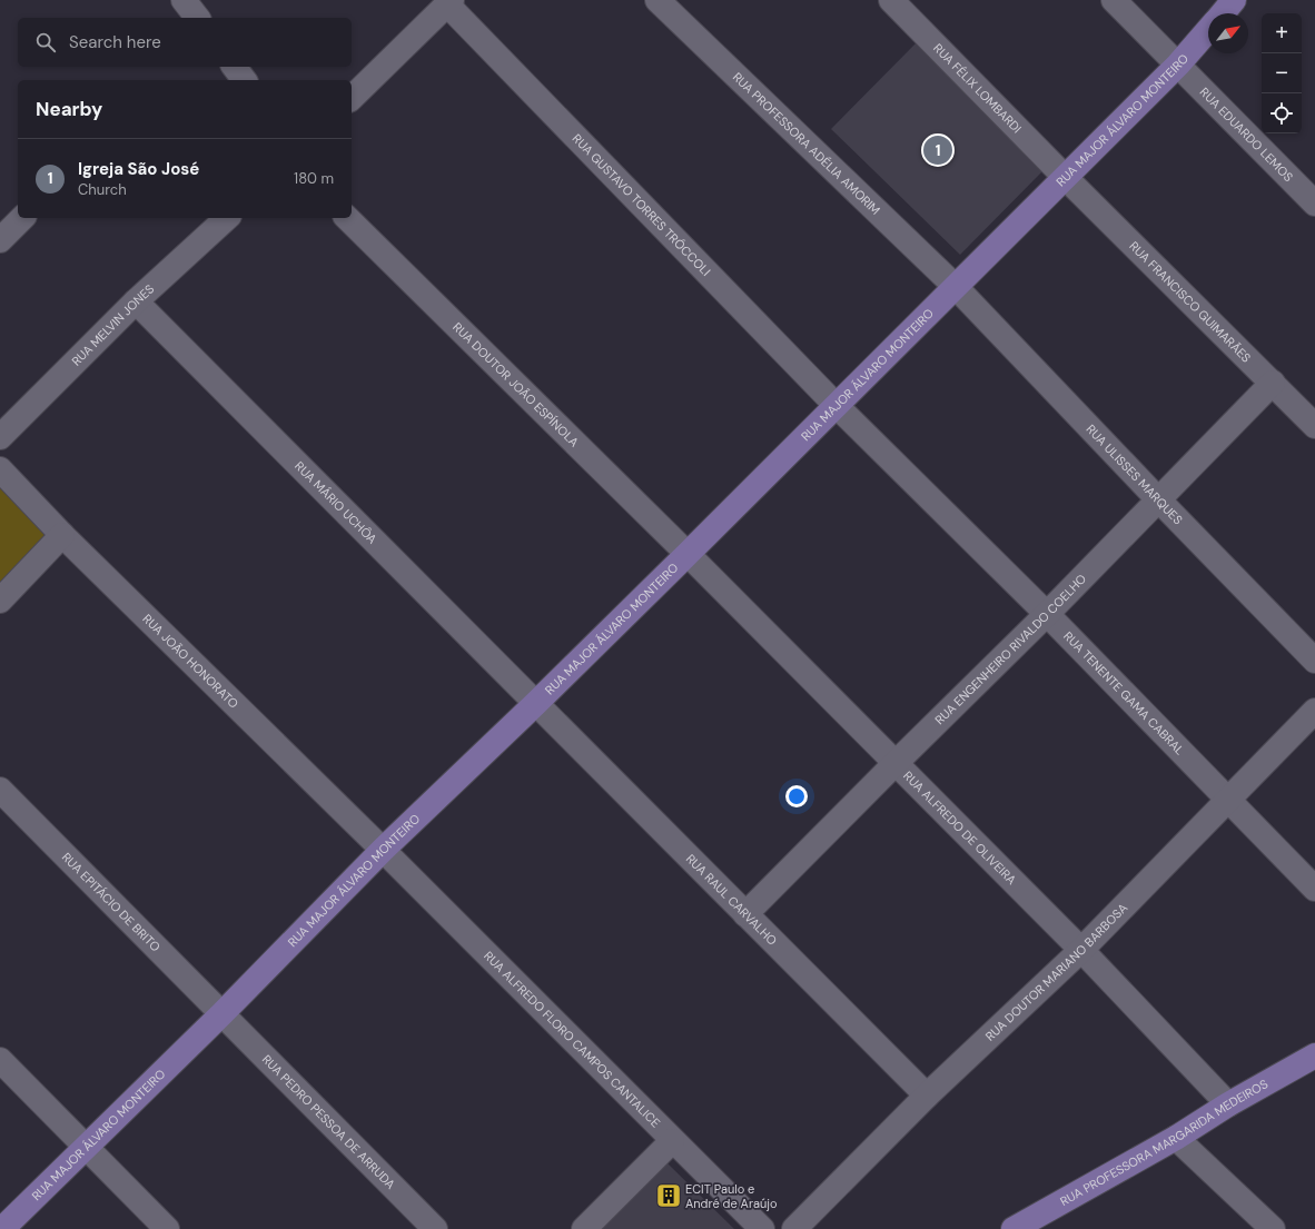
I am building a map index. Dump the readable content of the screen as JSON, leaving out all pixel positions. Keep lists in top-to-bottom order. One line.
{"streets":{"main road":["RUA MAJOR ÁLVARO MONTEIRO","RUA PROFESSORA MARGARIDA MEDEIROS"],"street":["RUA FÉLIX LOMBARDI","RUA EDUARDO LEMOS","RUA PROFESSORA ADÉLIA AMORIM","RUA GUSTAVO TORRES TRÓCCOLI","RUA FRANCISCO GUIMARÃES","RUA MELVIN JONES","RUA DOUTOR JOÃO ESPÍNOLA","RUA ULISSES MARQUES","RUA MÁRIO UCHÔA","RUA ENGENHEIRO RIVALDO COELHO","RUA JOÃO HONORATO","RUA TENENTE GAMA CABRAL","RUA ALFREDO DE OLIVEIRA","RUA RAUL CARVALHO","RUA EPITÁCIO DE BRITO","RUA DOUTOR MARIANO BARBOSA","RUA ALFREDO FLORO CAMPOS CANTALICE","RUA PEDRO PESSOA DE ARRUDA"]},"crossings":[["RUA FÉLIX LOMBARDI","RUA MAJOR ÁLVARO MONTEIRO"],["RUA FÉLIX LOMBARDI","RUA FRANCISCO GUIMARÃES"],["RUA MAJOR ÁLVARO MONTEIRO","RUA EDUARDO LEMOS"],["RUA MAJOR ÁLVARO MONTEIRO","RUA PROFESSORA ADÉLIA AMORIM"],["RUA MAJOR ÁLVARO MONTEIRO","RUA GUSTAVO TORRES TRÓCCOLI"],["RUA MAJOR ÁLVARO MONTEIRO","RUA FRANCISCO GUIMARÃES"],["RUA MAJOR ÁLVARO MONTEIRO","RUA DOUTOR JOÃO ESPÍNOLA"],["RUA MAJOR ÁLVARO MONTEIRO","RUA ULISSES MARQUES"],["RUA MAJOR ÁLVARO MONTEIRO","RUA MÁRIO UCHÔA"],["RUA MAJOR ÁLVARO MONTEIRO","RUA JOÃO HONORATO"],["RUA MAJOR ÁLVARO MONTEIRO","RUA TENENTE GAMA CABRAL"],["RUA MAJOR ÁLVARO MONTEIRO","RUA ALFREDO DE OLIVEIRA"],["RUA MAJOR ÁLVARO MONTEIRO","RUA RAUL CARVALHO"],["RUA MAJOR ÁLVARO MONTEIRO","RUA EPITÁCIO DE BRITO"],["RUA MAJOR ÁLVARO MONTEIRO","RUA ALFREDO FLORO CAMPOS CANTALICE"],["RUA MAJOR ÁLVARO MONTEIRO","RUA PEDRO PESSOA DE ARRUDA"],["RUA PROFESSORA ADÉLIA AMORIM","RUA ULISSES MARQUES"],["RUA GUSTAVO TORRES TRÓCCOLI","RUA TENENTE GAMA CABRAL"],["RUA FRANCISCO GUIMARÃES","RUA ENGENHEIRO RIVALDO COELHO"],["RUA MELVIN JONES","RUA MÁRIO UCHÔA"],["RUA DOUTOR JOÃO ESPÍNOLA","RUA ALFREDO DE OLIVEIRA"],["RUA ULISSES MARQUES","RUA ENGENHEIRO RIVALDO COELHO"],["RUA MÁRIO UCHÔA","RUA RAUL CARVALHO"],["RUA ENGENHEIRO RIVALDO COELHO","RUA TENENTE GAMA CABRAL"],["RUA ENGENHEIRO RIVALDO COELHO","RUA ALFREDO DE OLIVEIRA"],["RUA ENGENHEIRO RIVALDO COELHO","RUA RAUL CARVALHO"],["RUA JOÃO HONORATO","RUA ALFREDO FLORO CAMPOS CANTALICE"],["RUA TENENTE GAMA CABRAL","RUA DOUTOR MARIANO BARBOSA"],["RUA ALFREDO DE OLIVEIRA","RUA DOUTOR MARIANO BARBOSA"],["RUA ALFREDO DE OLIVEIRA","RUA PROFESSORA MARGARIDA MEDEIROS"],["RUA RAUL CARVALHO","RUA DOUTOR MARIANO BARBOSA"],["RUA EPITÁCIO DE BRITO","RUA PEDRO PESSOA DE ARRUDA"]],"places":{"building":["ECIT Paulo e André de Araújo"]},"north":"top right","page":{"map_buttons":["+","−"],"search":"Search here","heading":"Nearby","pins":"1","list":[{"mark":"1","name":"Igreja São José","note":"Church","value":"180 m"}]}}
